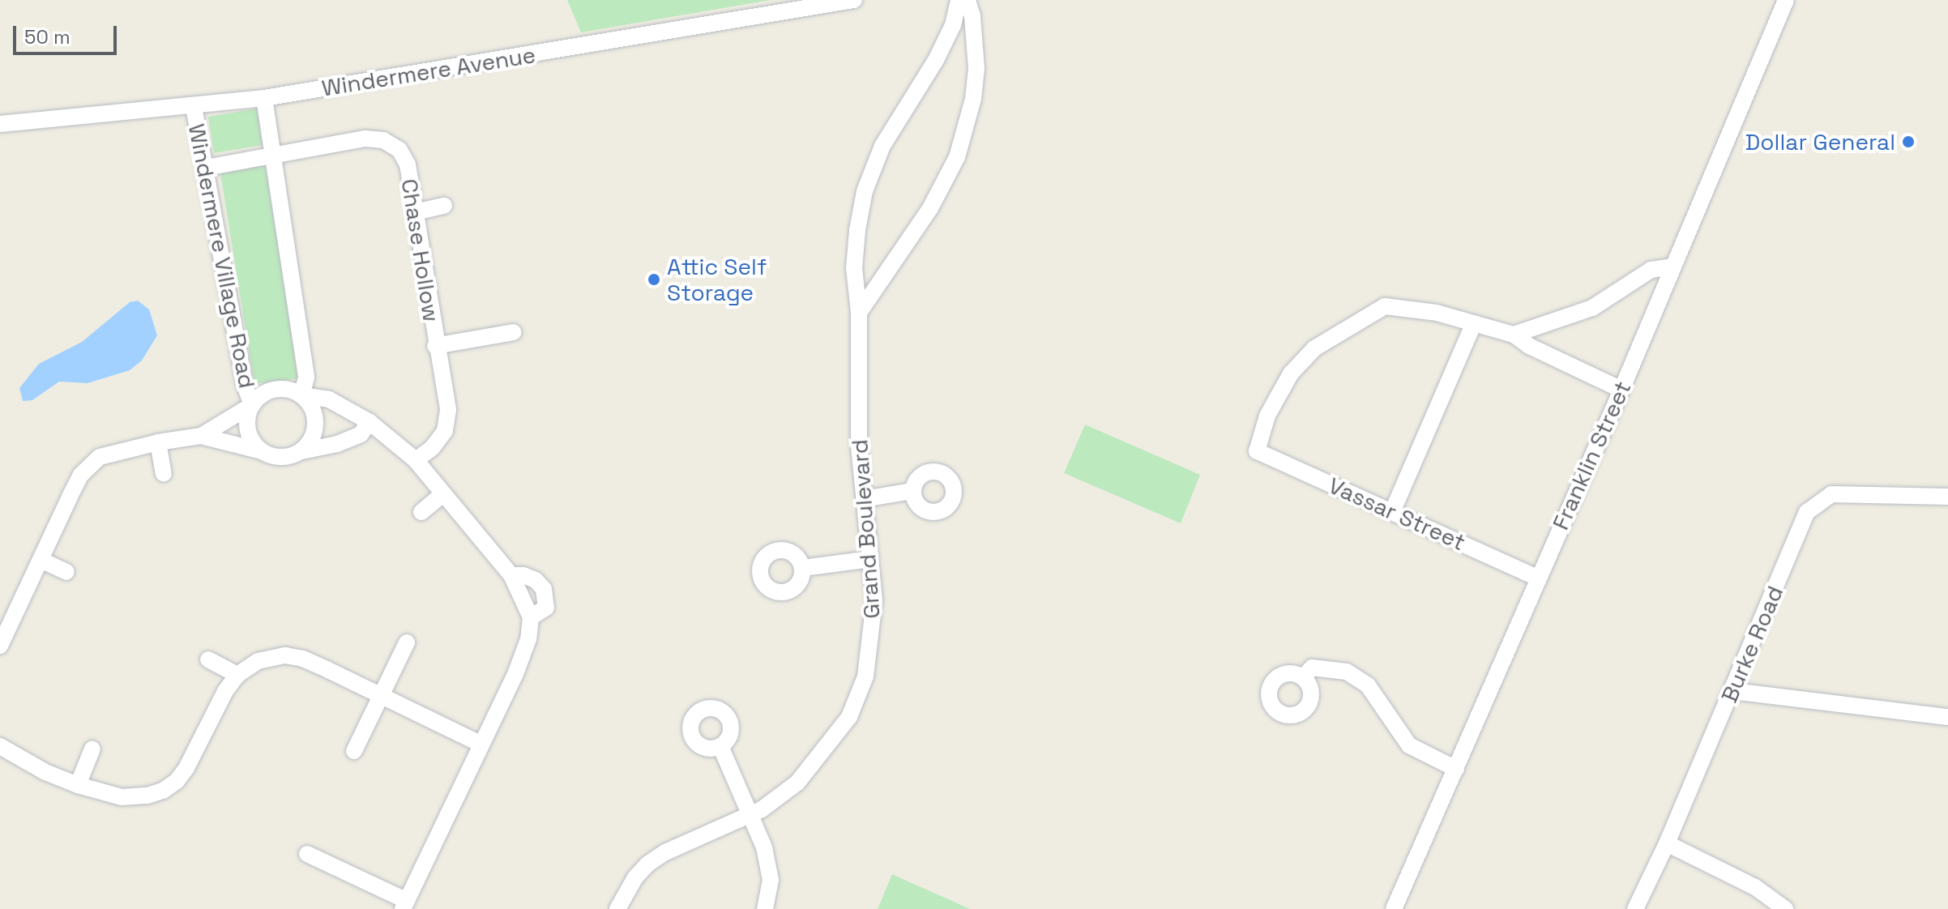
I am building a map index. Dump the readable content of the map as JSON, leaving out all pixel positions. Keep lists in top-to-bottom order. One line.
{"streets":{"street":["Windermere Avenue","Chase Hollow","Windermere Village Road","Franklin Street","Vassar Street","Grand Boulevard","Burke Road"]},"crossings":[["Windermere Avenue","Windermere Village Road"],["Chase Hollow","Windermere Village Road"],["Franklin Street","Vassar Street"]],"places":["Dollar General","Attic Self Storage"],"scale_bar":"50 m"}
